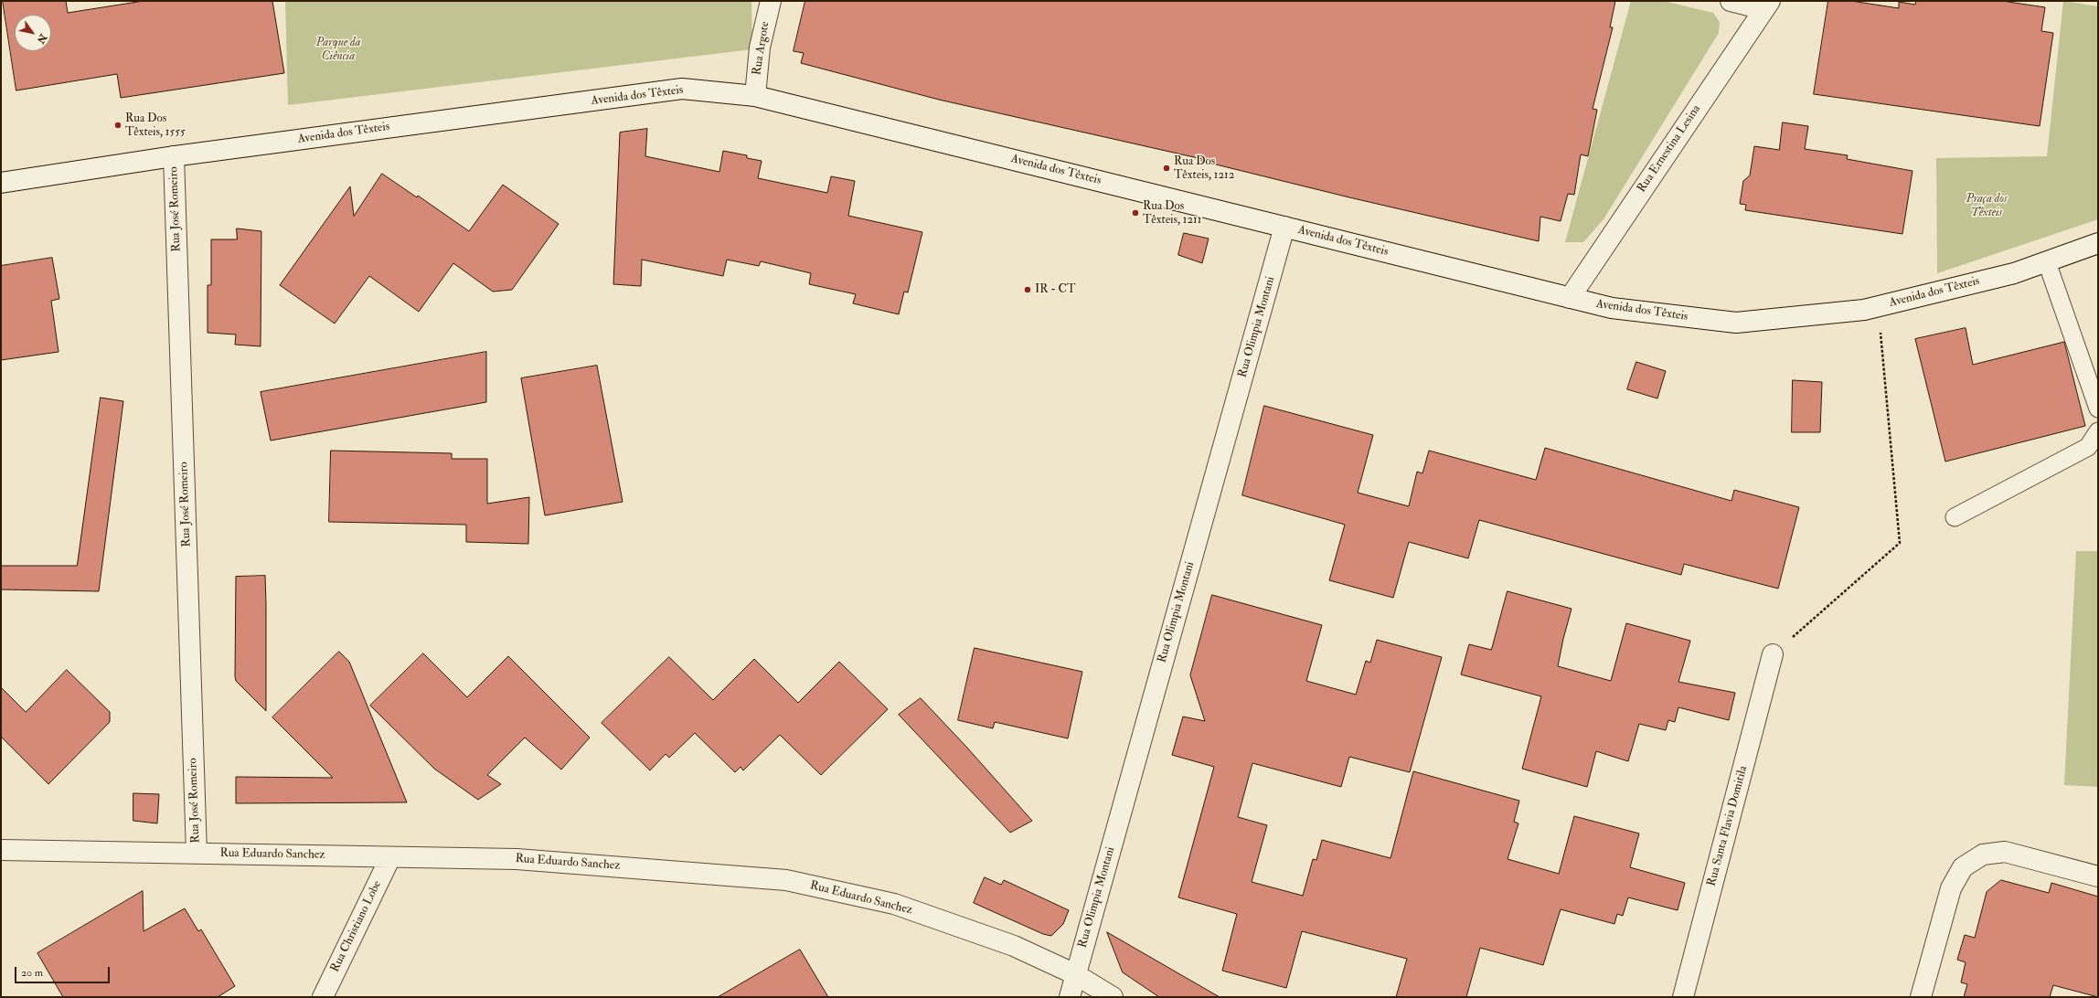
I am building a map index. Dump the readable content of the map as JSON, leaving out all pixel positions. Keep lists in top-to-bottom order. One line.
{"streets":{"street":["Rua Argote","Avenida dos Têxteis","Rua Ernestina Lesina","Rua José Romeiro","Rua Olimpia Montani","Rua Santa Flavia Domitila","Rua Eduardo Sanchez","Rua Christiano Lobe"]},"crossings":[["Rua Argote","Avenida dos Têxteis"],["Avenida dos Têxteis","Rua Ernestina Lesina"],["Avenida dos Têxteis","Rua José Romeiro"],["Avenida dos Têxteis","Rua Olimpia Montani"],["Rua José Romeiro","Rua Eduardo Sanchez"],["Rua Olimpia Montani","Rua Eduardo Sanchez"],["Rua Eduardo Sanchez","Rua Christiano Lobe"]],"parks":["Parque da Ciência","Praça dos Têxteis"],"places":["Rua Dos Têxteis, 1555","Rua Dos Têxteis, 1212","Rua Dos Têxteis, 1211","IR - CT"],"scale_bar":"20 m","north":"bottom right"}
